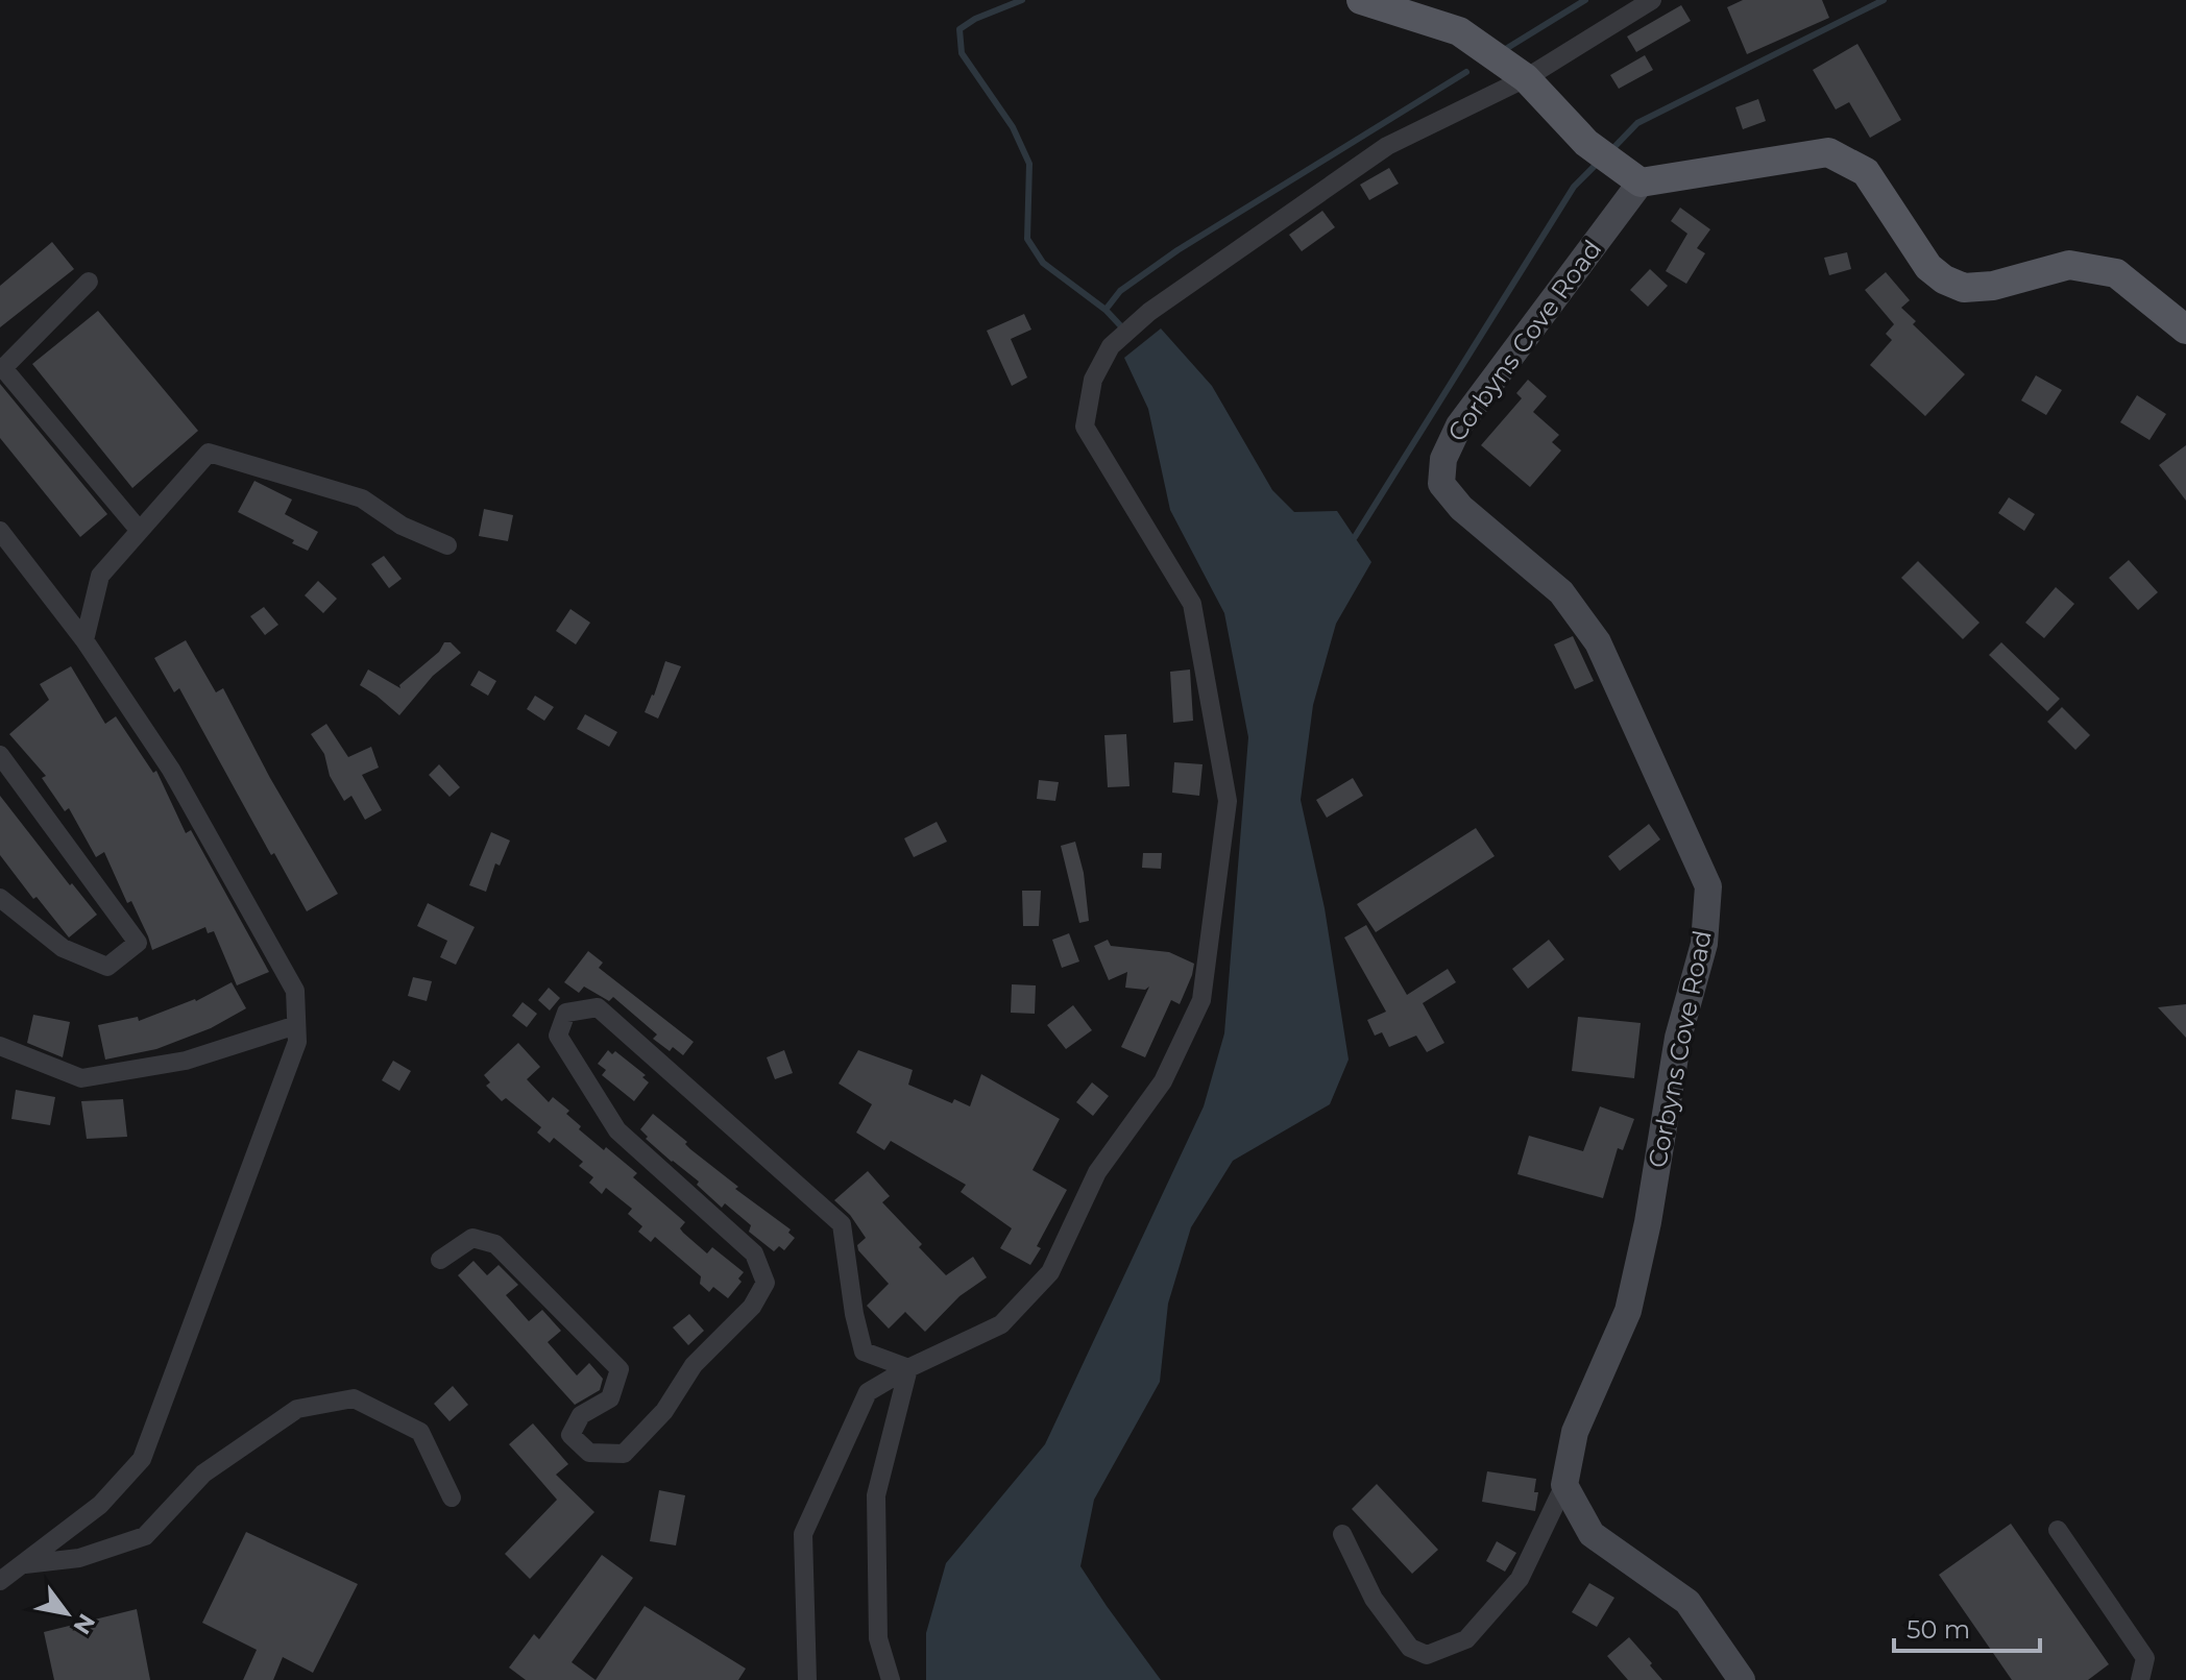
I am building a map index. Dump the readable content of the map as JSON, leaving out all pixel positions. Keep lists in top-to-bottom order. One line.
{"streets":{"main road":["Corbyns Cove Road"]},"scale_bar":"50 m","north":"bottom right"}
